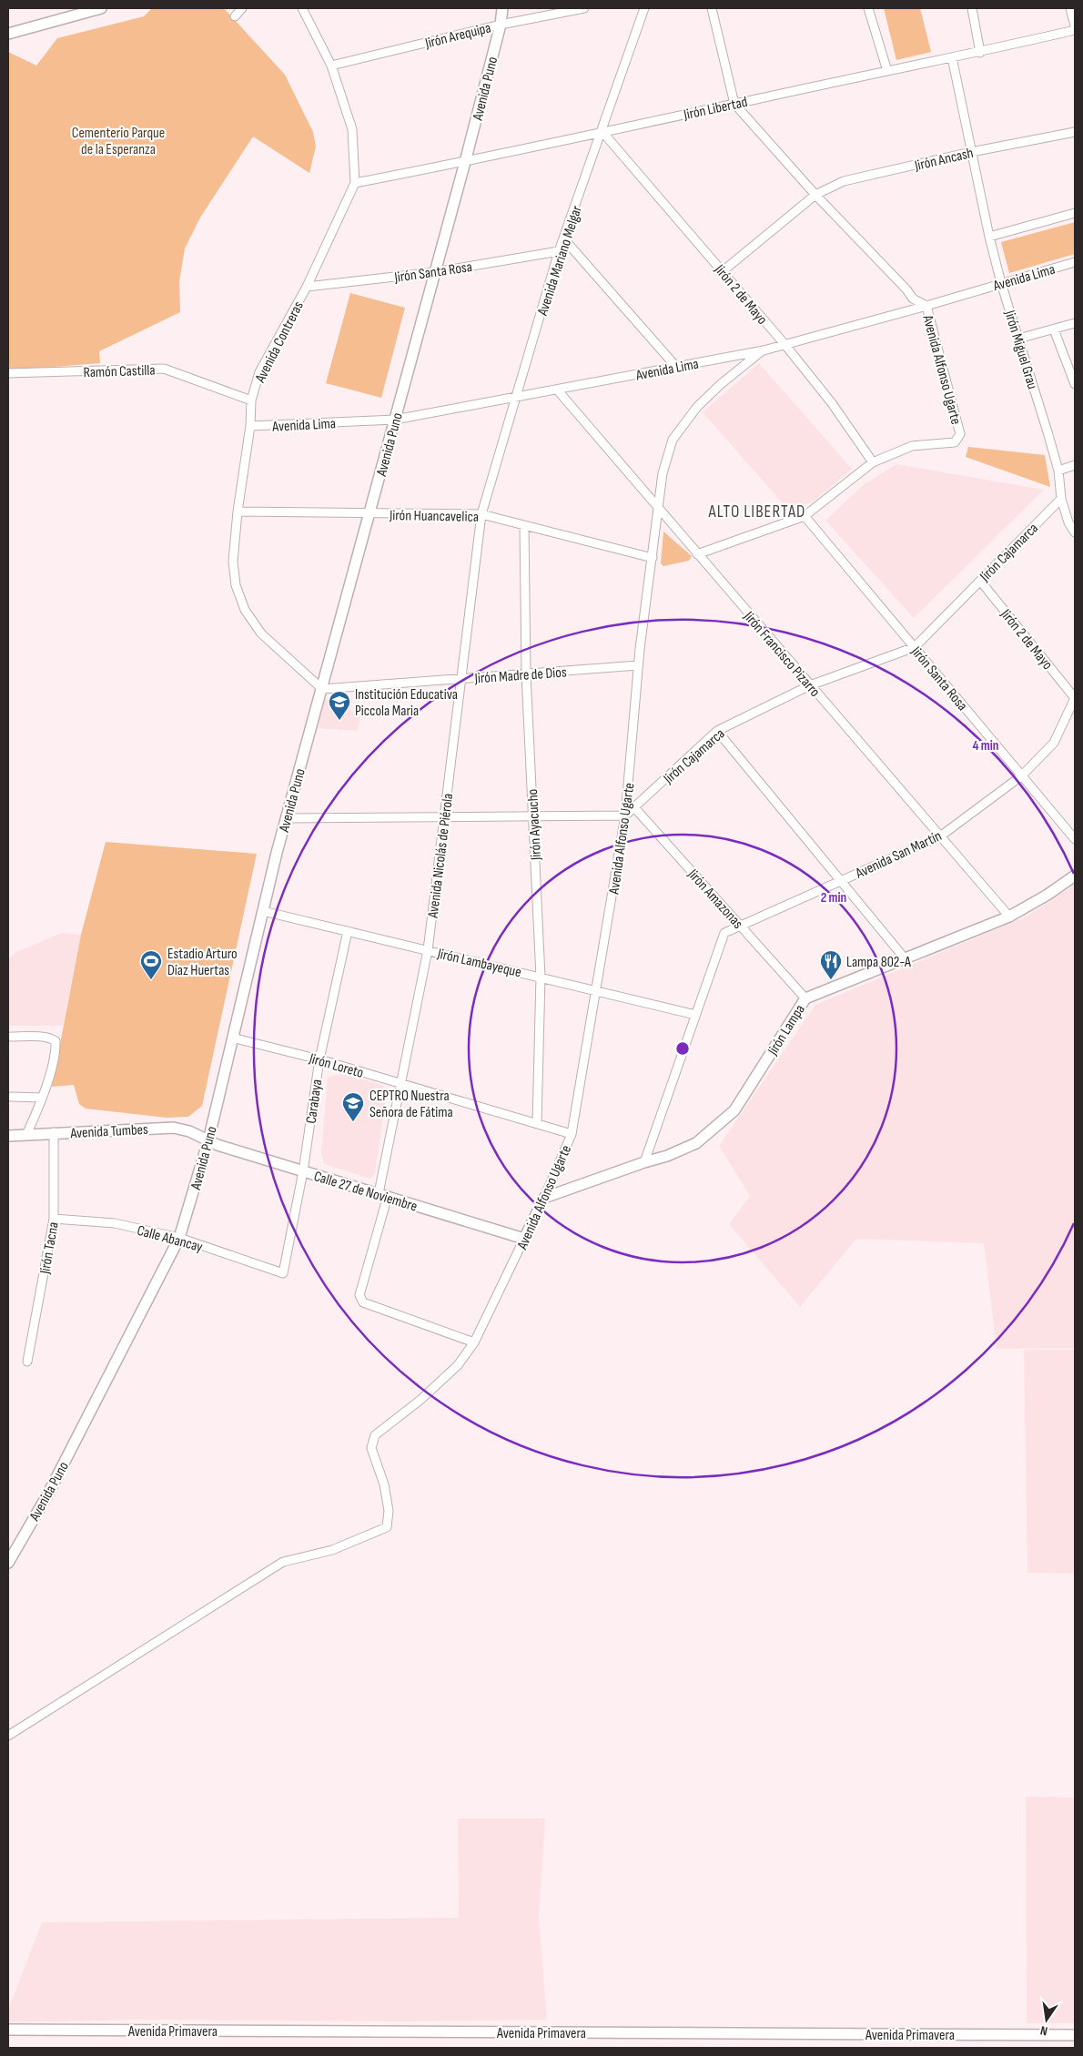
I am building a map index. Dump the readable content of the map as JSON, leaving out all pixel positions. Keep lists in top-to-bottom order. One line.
{"streets":{"street":["Jirón Arequipa","Avenida Puno","Jirón Libertad","Jirón Ancash","Avenida Mariano Melgar","Jirón Santa Rosa","Avenida Lima","Jirón 2 de Mayo","Avenida Contreras","Jirón Miguel Grau","Avenida Alfonso Ugarte","Ramón Castilla","Jirón Huancavelica","Jirón Cajamarca","Jirón Francisco Pizarro","Jirón Madre de Dios","Jirón Ayacucho","Avenida San Martín","Avenida Nicolás de Piérola","Jirón Amazonas","Jirón Lambayeque","Jirón Lampa","Jirón Loreto","Carabaya","Avenida Tumbes","Calle 27 de Noviembre","Calle Abancay","Jirón Tacna","Avenida Primavera"]},"crossings":[["Jirón Arequipa","Avenida Puno"],["Jirón Arequipa","Avenida Contreras"],["Avenida Puno","Jirón Libertad"],["Avenida Puno","Jirón Santa Rosa"],["Avenida Puno","Avenida Lima"],["Avenida Puno","Avenida Contreras"],["Avenida Puno","Jirón Huancavelica"],["Avenida Puno","Jirón Madre de Dios"],["Avenida Puno","Jirón Lambayeque"],["Avenida Puno","Jirón Loreto"],["Avenida Puno","Avenida Tumbes"],["Avenida Puno","Calle 27 de Noviembre"],["Avenida Puno","Calle Abancay"],["Jirón Libertad","Avenida Mariano Melgar"],["Jirón Libertad","Jirón 2 de Mayo"],["Jirón Libertad","Avenida Contreras"],["Jirón Libertad","Jirón Miguel Grau"],["Jirón Libertad","Avenida Alfonso Ugarte"],["Jirón Ancash","Jirón 2 de Mayo"],["Jirón Ancash","Jirón Miguel Grau"],["Jirón Ancash","Avenida Alfonso Ugarte"],["Avenida Mariano Melgar","Jirón Santa Rosa"],["Avenida Mariano Melgar","Avenida Lima"],["Avenida Mariano Melgar","Jirón 2 de Mayo"],["Avenida Mariano Melgar","Jirón Huancavelica"],["Avenida Mariano Melgar","Avenida Nicolás de Piérola"],["Jirón Santa Rosa","Avenida Contreras"],["Jirón Santa Rosa","Avenida Alfonso Ugarte"],["Jirón Santa Rosa","Jirón Cajamarca"],["Jirón Santa Rosa","Avenida San Martín"],["Avenida Lima","Jirón 2 de Mayo"],["Avenida Lima","Avenida Contreras"],["Avenida Lima","Jirón Miguel Grau"],["Avenida Lima","Avenida Alfonso Ugarte"],["Avenida Lima","Jirón Francisco Pizarro"],["Jirón 2 de Mayo","Avenida Alfonso Ugarte"],["Jirón 2 de Mayo","Jirón Cajamarca"],["Jirón 2 de Mayo","Avenida San Martín"],["Avenida Contreras","Ramón Castilla"],["Avenida Contreras","Jirón Huancavelica"],["Avenida Contreras","Jirón Madre de Dios"],["Jirón Miguel Grau","Jirón Cajamarca"],["Avenida Alfonso Ugarte","Jirón Huancavelica"],["Avenida Alfonso Ugarte","Jirón Cajamarca"],["Avenida Alfonso Ugarte","Jirón Francisco Pizarro"],["Avenida Alfonso Ugarte","Jirón Madre de Dios"],["Avenida Alfonso Ugarte","Avenida Nicolás de Piérola"],["Avenida Alfonso Ugarte","Jirón Amazonas"],["Avenida Alfonso Ugarte","Jirón Lambayeque"],["Avenida Alfonso Ugarte","Jirón Lampa"],["Avenida Alfonso Ugarte","Jirón Loreto"],["Avenida Alfonso Ugarte","Calle 27 de Noviembre"],["Jirón Huancavelica","Jirón Ayacucho"],["Jirón Huancavelica","Avenida Nicolás de Piérola"],["Jirón Cajamarca","Jirón Francisco Pizarro"],["Jirón Cajamarca","Jirón Amazonas"],["Jirón Francisco Pizarro","Avenida San Martín"],["Jirón Francisco Pizarro","Jirón Lampa"],["Jirón Madre de Dios","Jirón Ayacucho"],["Jirón Madre de Dios","Avenida Nicolás de Piérola"],["Jirón Ayacucho","Jirón Lambayeque"],["Jirón Ayacucho","Jirón Loreto"],["Avenida San Martín","Jirón Amazonas"],["Avenida San Martín","Jirón Lambayeque"],["Avenida San Martín","Jirón Lampa"],["Avenida Nicolás de Piérola","Jirón Lambayeque"],["Avenida Nicolás de Piérola","Jirón Loreto"],["Avenida Nicolás de Piérola","Calle 27 de Noviembre"],["Jirón Amazonas","Jirón Lampa"],["Jirón Lambayeque","Carabaya"],["Jirón Loreto","Carabaya"],["Carabaya","Calle 27 de Noviembre"],["Carabaya","Calle Abancay"],["Avenida Tumbes","Calle 27 de Noviembre"],["Avenida Tumbes","Jirón Tacna"],["Calle Abancay","Jirón Tacna"]],"districts":["ALTO LIBERTAD"],"parks":["Cementerio Parque de la Esperanza"],"places":{"school or university":["Institución Educativa Piccola Maria","CEPTRO Nuestra Señora de Fátima"],"sports":["Estadio Arturo Díaz Huertas"],"restaurant":["Lampa 802-A"]},"north":"bottom","rings":["4 min","2 min"]}
